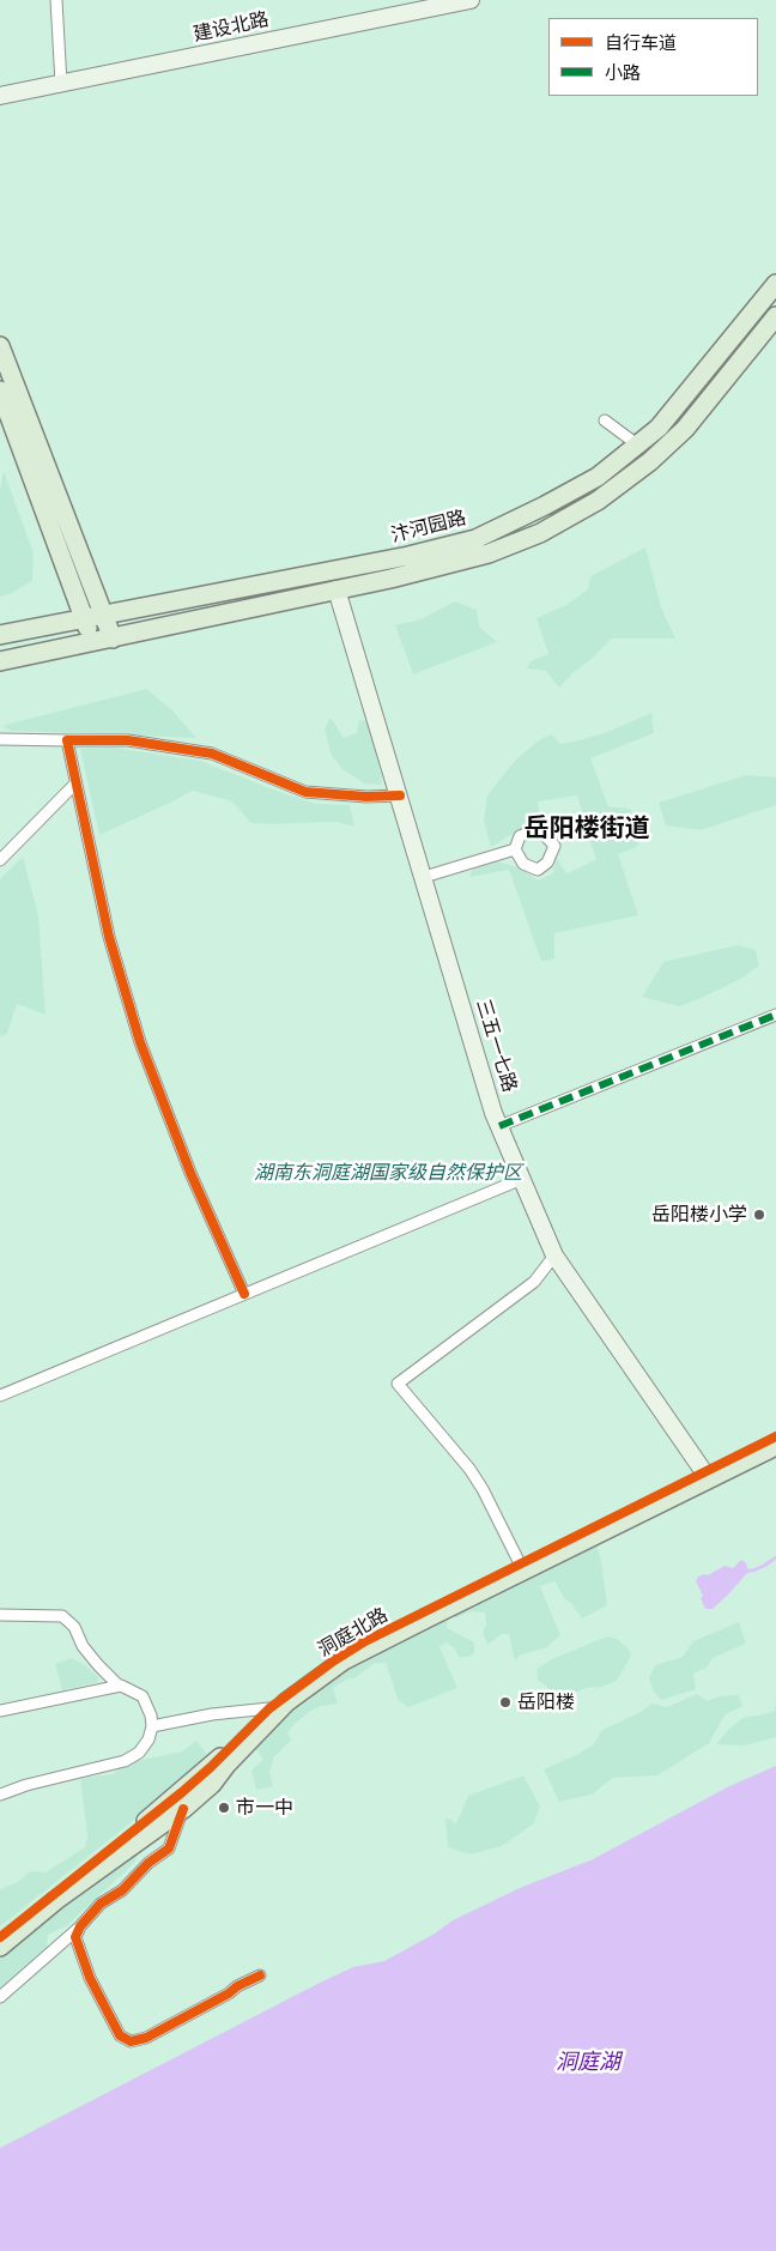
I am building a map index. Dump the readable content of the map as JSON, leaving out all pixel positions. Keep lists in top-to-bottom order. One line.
{"streets":{"main road":["建设北路","汴河园路","三五一七路","洞庭北路"]},"crossings":[["汴河园路","三五一七路"],["三五一七路","洞庭北路"]],"districts":["岳阳楼街道"],"water":["洞庭湖"],"parks":["湖南东洞庭湖国家级自然保护区"],"places":["岳阳楼小学","岳阳楼","市一中"],"legend":["自行车道","小路"]}
